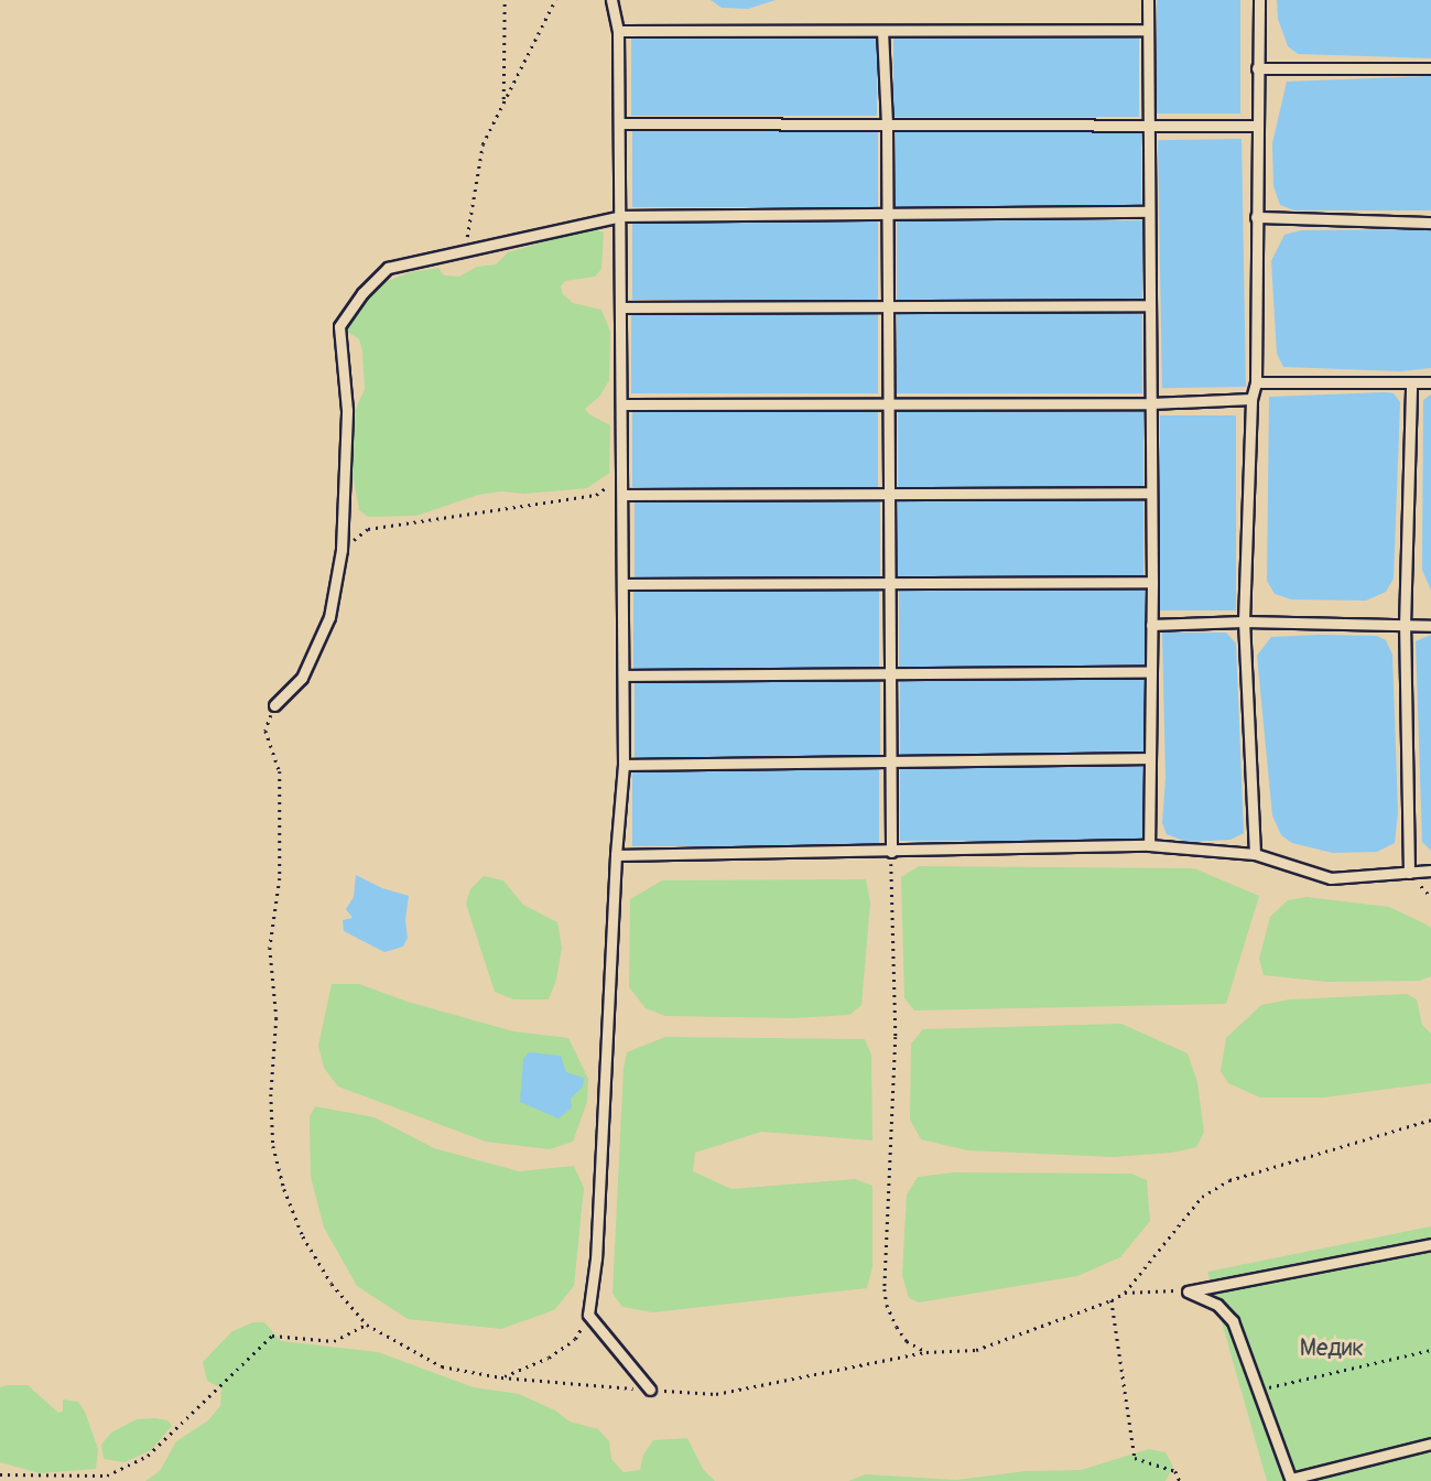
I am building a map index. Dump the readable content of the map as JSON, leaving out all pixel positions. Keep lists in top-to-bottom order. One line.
{"parks":["Медик"]}
